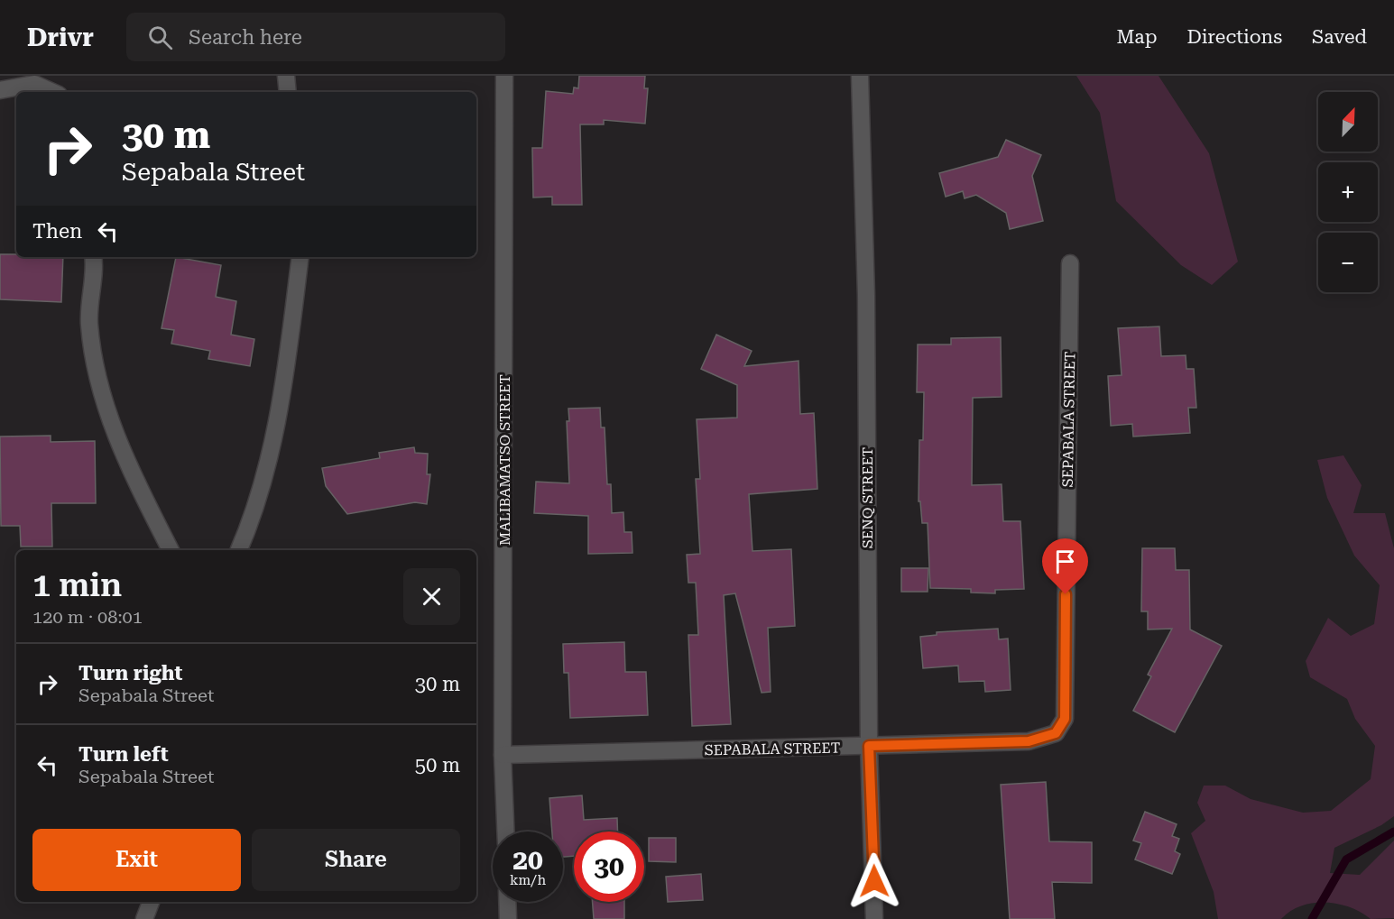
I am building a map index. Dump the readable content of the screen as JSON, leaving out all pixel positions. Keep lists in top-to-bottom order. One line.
{"streets":{"street":["SEPABALA STREET","MALIBAMATSO STREET","SENQ STREET"]},"crossings":[["SEPABALA STREET","MALIBAMATSO STREET"],["SEPABALA STREET","SENQ STREET"]],"north":"top right","page":{"header":"Drivr","search":"Search here","nav":["Map","Directions","Saved"],"map_buttons":["+","−"],"turn":["30 m","Sepabala Street"],"then":"Then","heading":["1 min","120 m · 08:01"],"list":[{"name":"Turn right","note":"Sepabala Street","value":"30 m"},{"name":"Turn left","note":"Sepabala Street","value":"50 m"}],"buttons":["Exit","Share"],"speed":"20 km/h","limit":"30"}}
